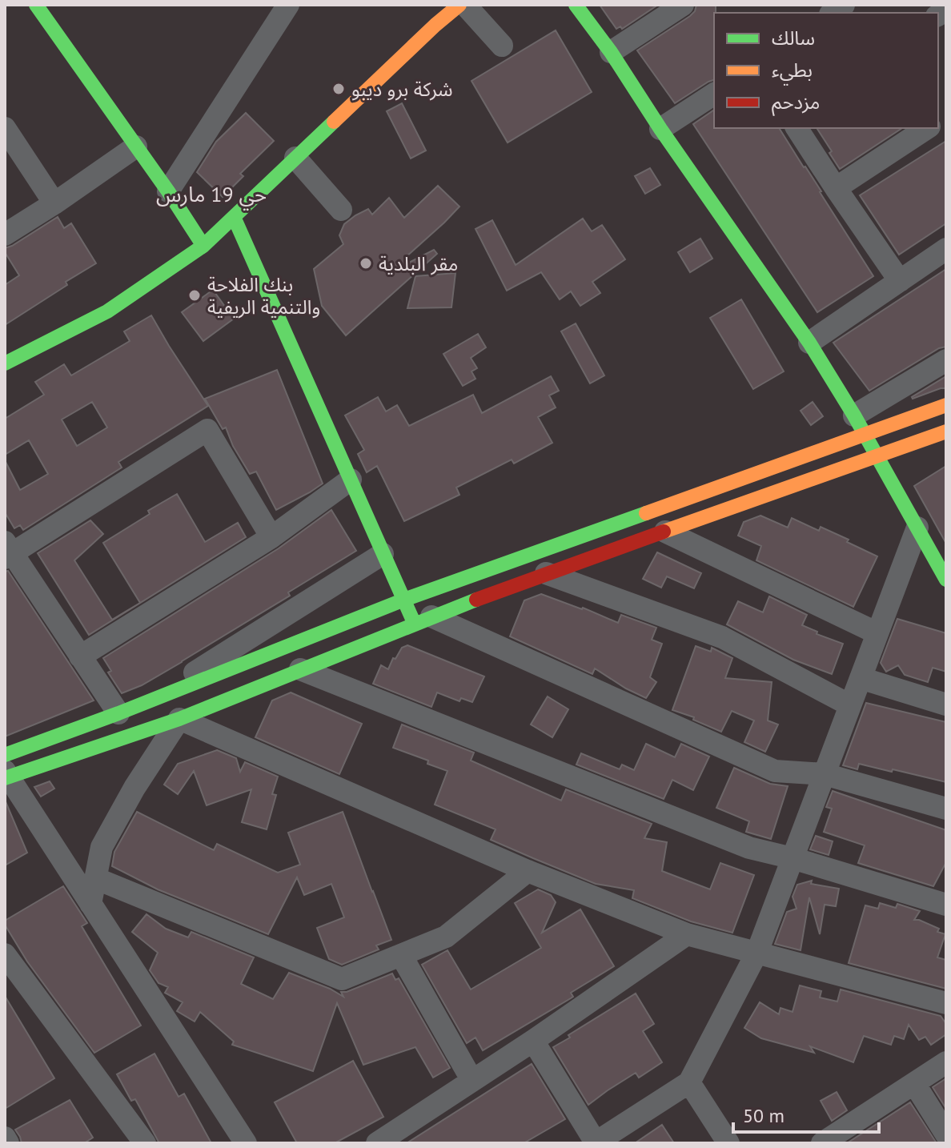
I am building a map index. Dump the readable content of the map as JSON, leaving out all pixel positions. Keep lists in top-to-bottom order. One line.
{"districts":["حي 19 مارس"],"places":["شركة برو ديبو","مقر البلدية","بنك الفلاحة والتنمية الريفية"],"legend":["سالك","بطيء","مزدحم"],"scale_bar":"50 m"}
